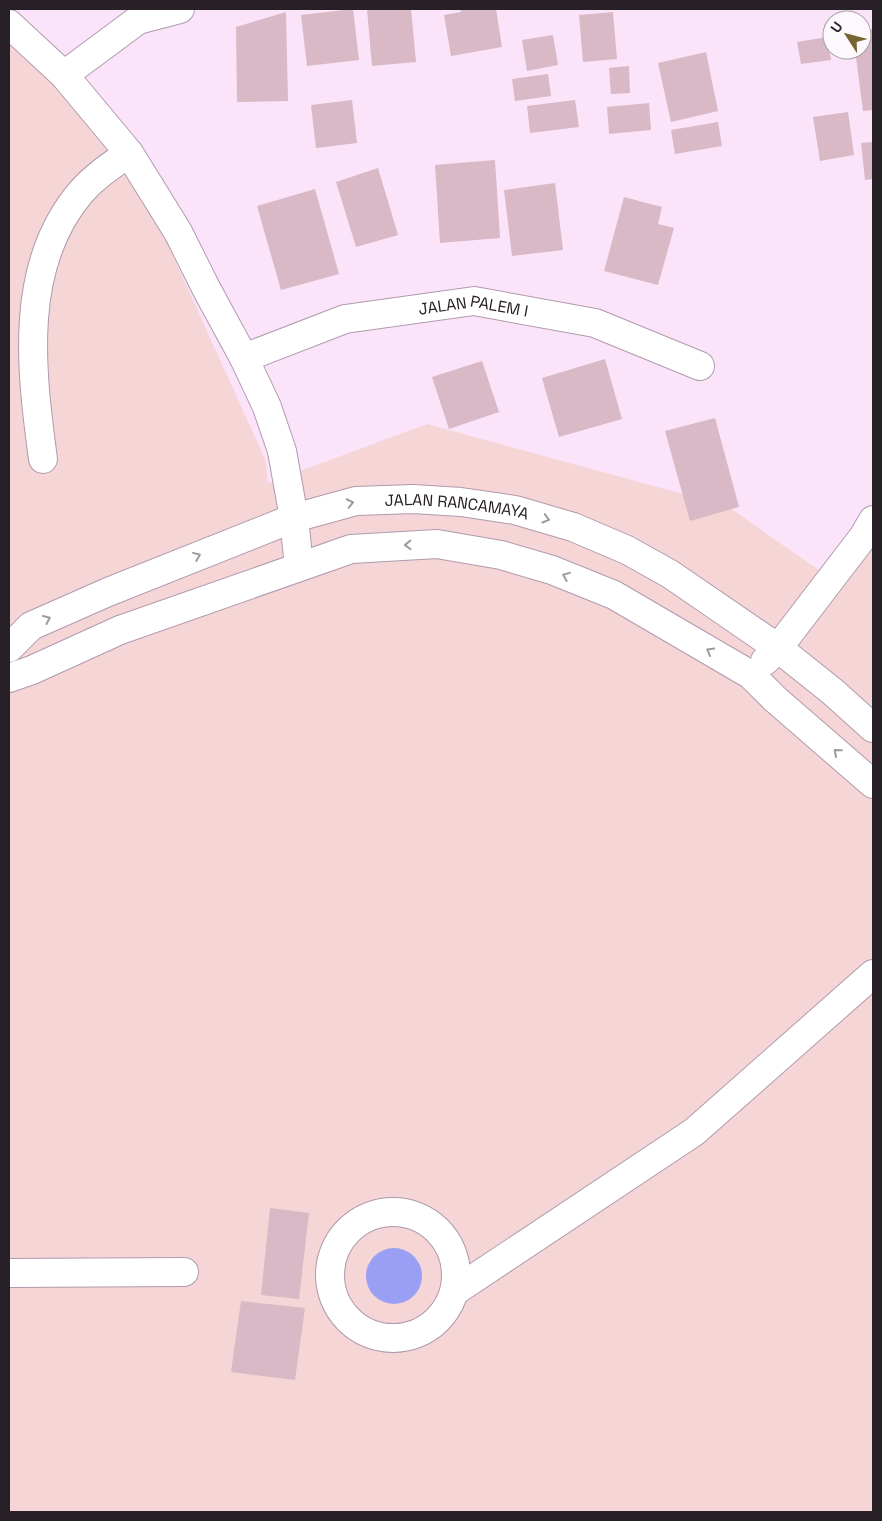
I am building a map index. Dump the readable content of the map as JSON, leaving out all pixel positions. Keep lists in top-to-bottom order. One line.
{"streets":{"street":["JALAN PALEM I","JALAN RANCAMAYA"]},"north":"top left"}
